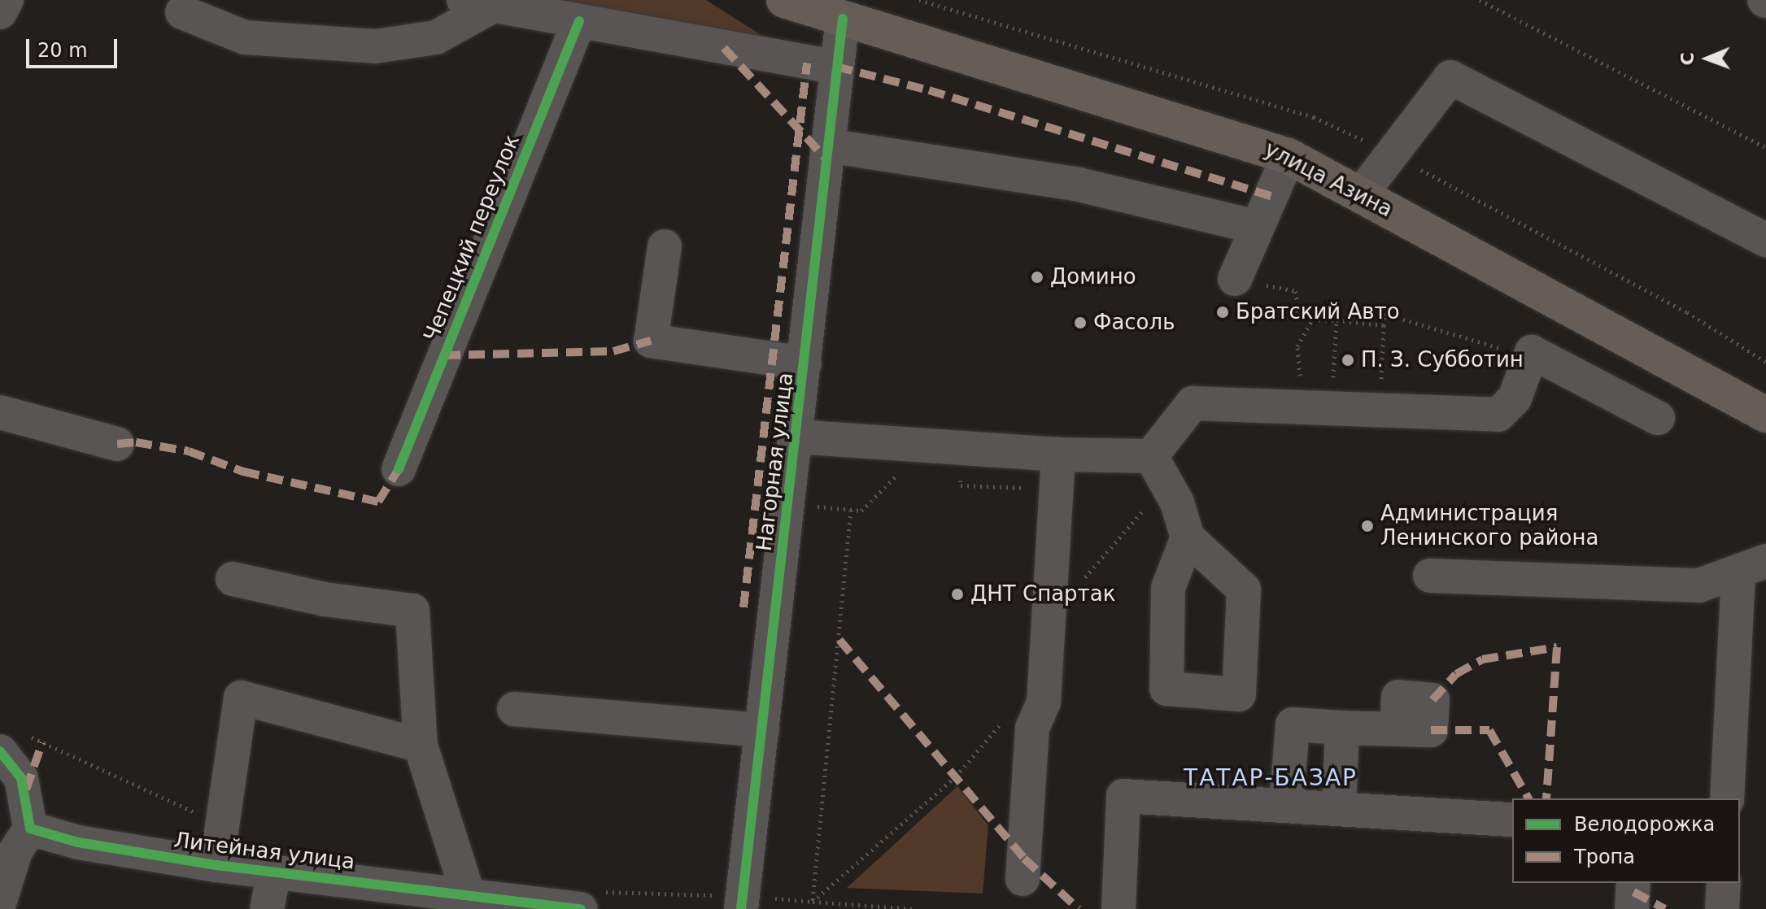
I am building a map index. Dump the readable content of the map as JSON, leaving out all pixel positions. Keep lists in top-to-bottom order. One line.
{"streets":{"main road":["улица Азина"],"street":["Чепецкий переулок","Нагорная улица","Литейная улица"]},"crossings":[["улица Азина","Нагорная улица"]],"districts":["ТАТАР-БАЗАР"],"places":["Домино","Братский Авто","Фасоль","П. З. Субботин","Администрация Ленинского района","ДНТ Спартак"],"legend":["Велодорожка","Тропа"],"scale_bar":"20 m","north":"left"}
